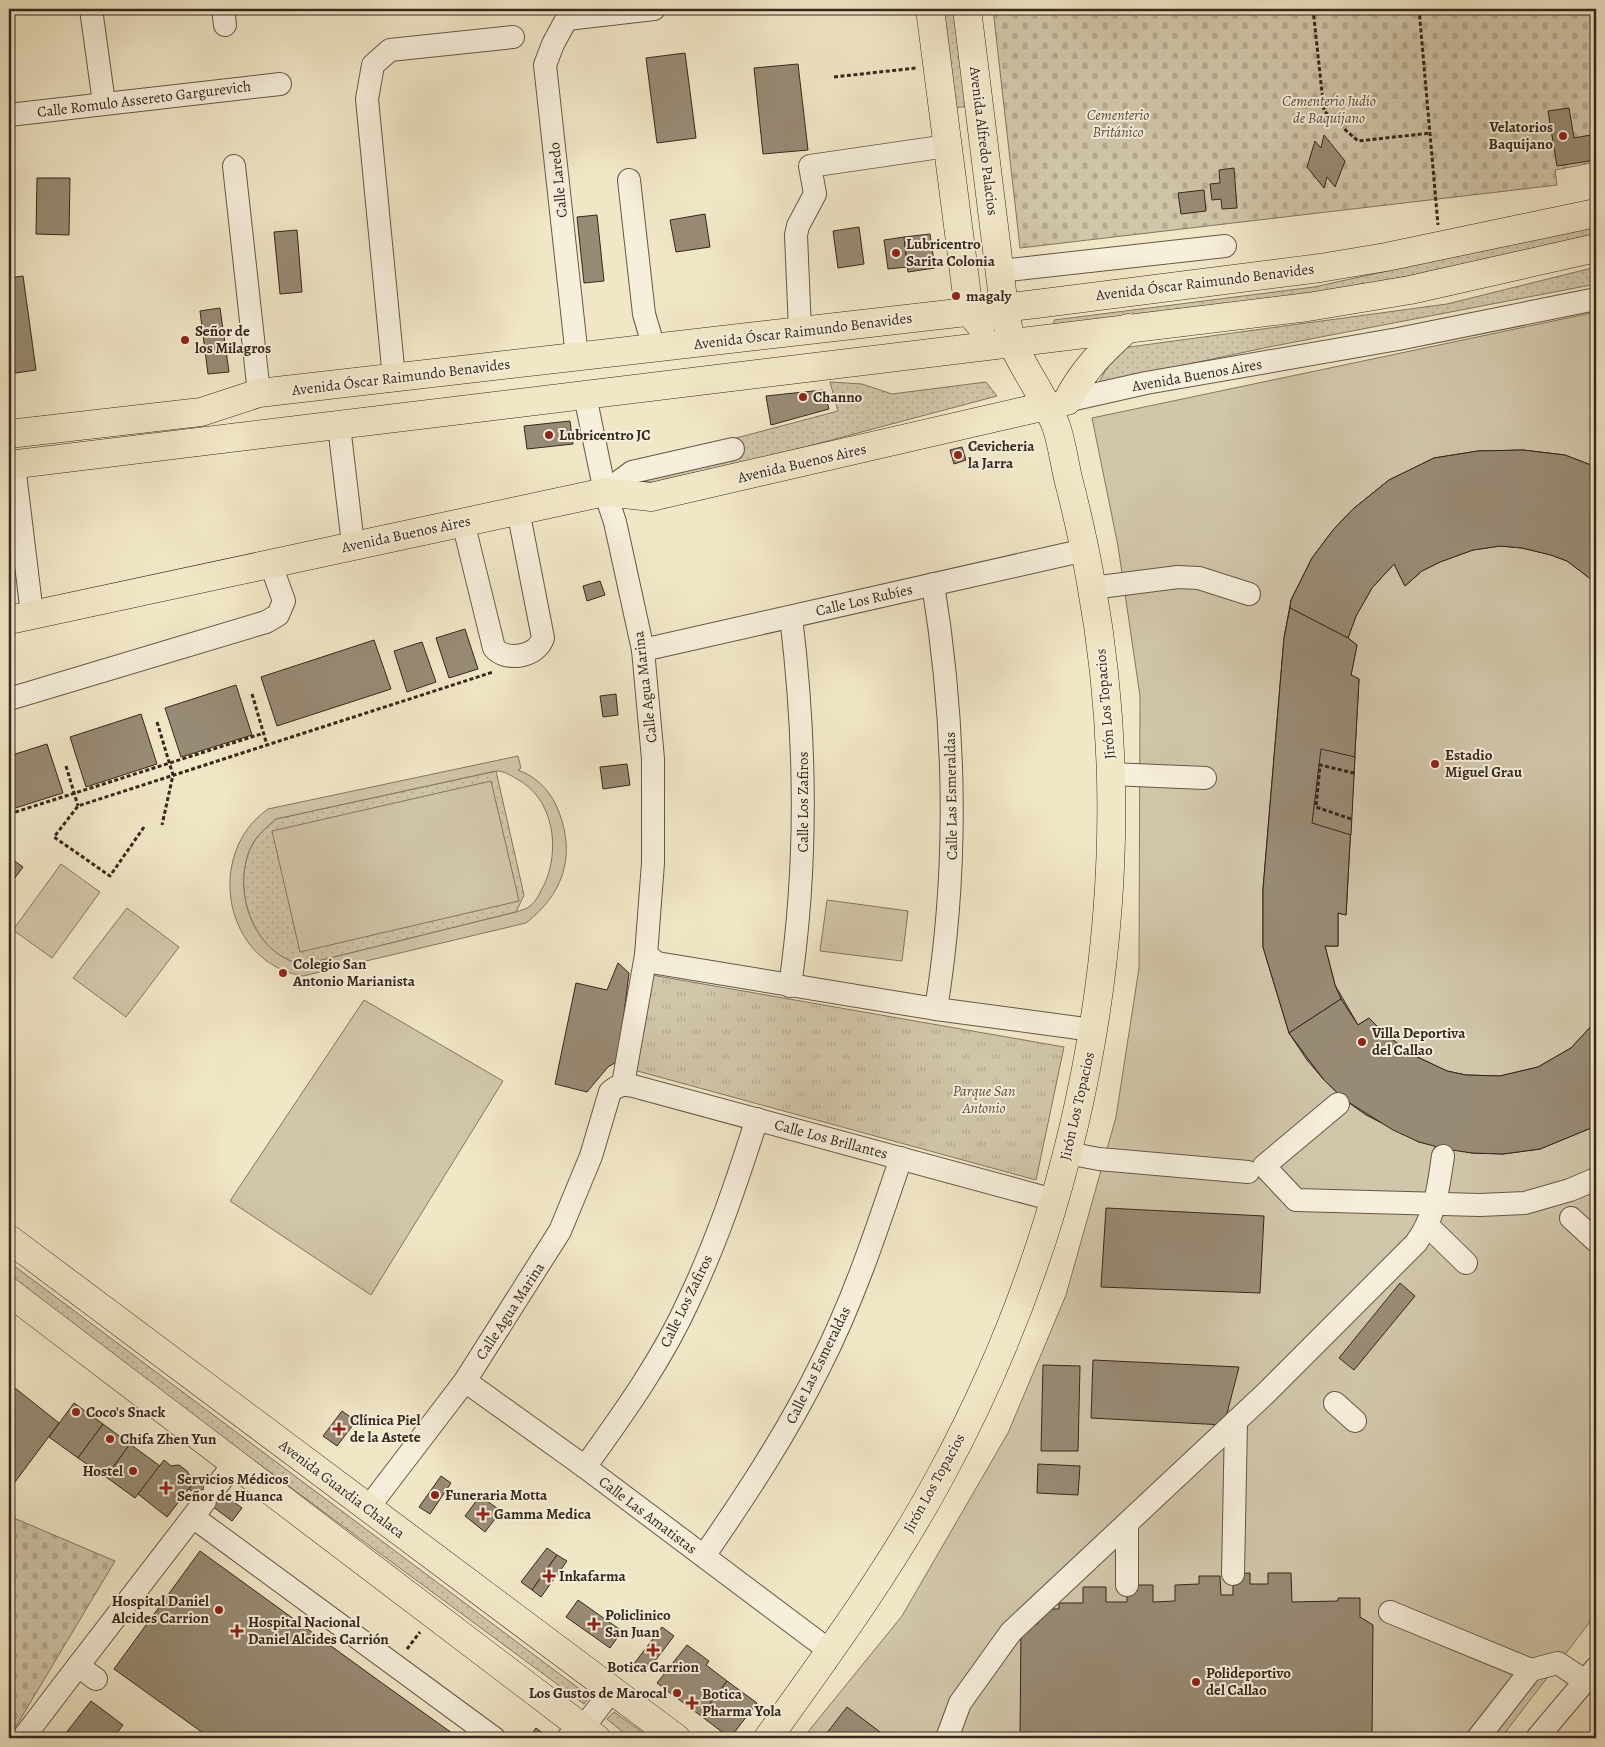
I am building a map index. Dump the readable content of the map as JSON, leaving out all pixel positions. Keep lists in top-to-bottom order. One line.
{"streets":{"main road":["Avenida Alfredo Palacios","Avenida Óscar Raimundo Benavides","Avenida Buenos Aires","Jirón Los Topacios","Avenida Guardia Chalaca"],"street":["Calle Romulo Assereto Gargurevich","Calle Laredo","Calle Los Rubíes","Calle Agua Marina","Calle Las Esmeraldas","Calle Los Zafiros","Calle Los Brillantes","Calle Las Amatistas"]},"crossings":[["Avenida Alfredo Palacios","Avenida Óscar Raimundo Benavides"],["Avenida Alfredo Palacios","Avenida Buenos Aires"],["Avenida Alfredo Palacios","Jirón Los Topacios"],["Calle Laredo","Avenida Óscar Raimundo Benavides"],["Avenida Buenos Aires","Calle Agua Marina"],["Avenida Buenos Aires","Jirón Los Topacios"],["Calle Los Rubíes","Calle Agua Marina"],["Calle Los Rubíes","Jirón Los Topacios"],["Calle Los Rubíes","Calle Las Esmeraldas"],["Calle Los Rubíes","Calle Los Zafiros"],["Calle Agua Marina","Calle Los Brillantes"],["Calle Agua Marina","Avenida Guardia Chalaca"],["Calle Agua Marina","Calle Las Amatistas"],["Jirón Los Topacios","Calle Los Brillantes"],["Jirón Los Topacios","Calle Las Amatistas"],["Calle Las Esmeraldas","Calle Los Brillantes"],["Calle Las Esmeraldas","Calle Las Amatistas"],["Calle Los Zafiros","Calle Los Brillantes"],["Calle Los Zafiros","Calle Las Amatistas"]],"parks":["Cementerio Judío de Baquíjano","Cementerio Británico","Parque San Antonio"],"places":{"other":["Velatorios Baquijano","Lubricentro Sarita Colonia","magaly","Señor de los Milagros","Channo","Lubricentro JC","Cevicheria la Jarra","Estadio Miguel Grau","Colegio San Antonio Marianista","Villa Deportiva del Callao","Coco's Snack","Chifa Zhen Yun","Hostel","Funeraria Motta","Hospital Daniel Alcides Carrion","Polideportivo del Callao","Los Gustos de Marocal"],"health":["Clínica Piel de la Astete","Servicios Médicos Señor de Huanca","Gamma Medica","Inkafarma","Policlinico San Juan","Hospital Nacional Daniel Alcides Carrión","Botica Carrion","Botica Pharma Yola"]}}
